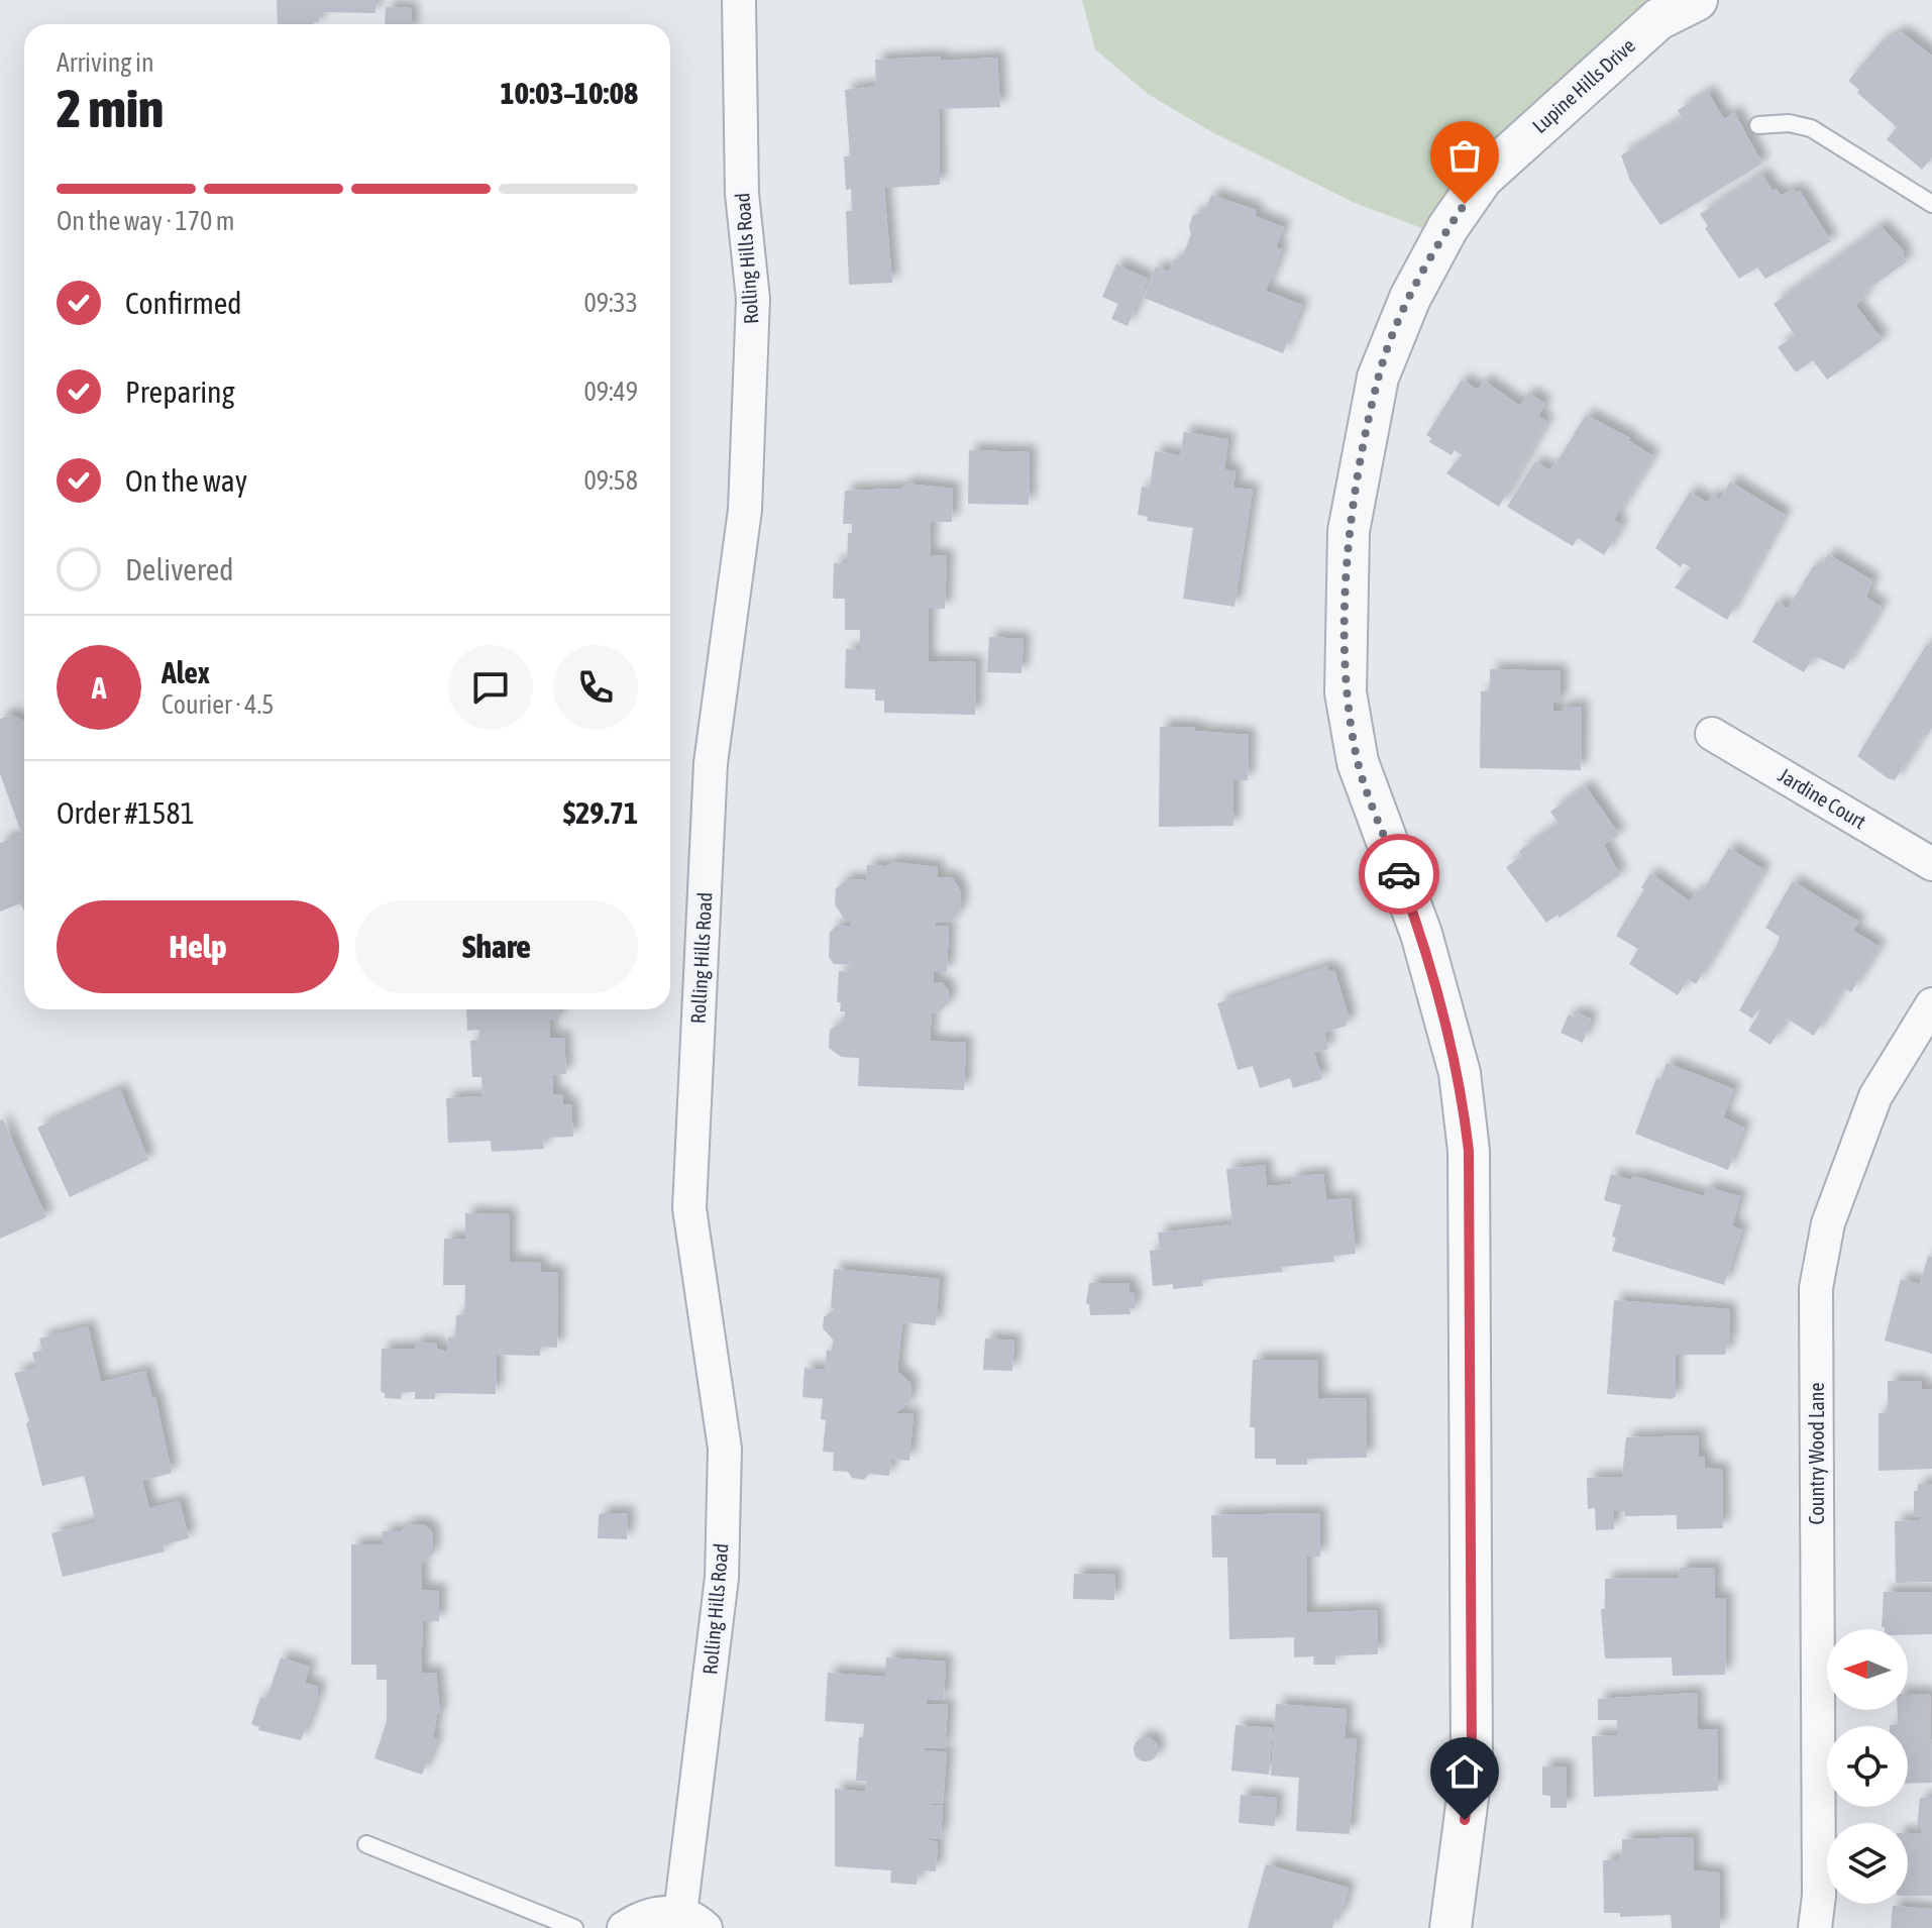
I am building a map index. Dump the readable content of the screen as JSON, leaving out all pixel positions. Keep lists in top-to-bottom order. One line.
{"streets":{"street":["Lupine Hills Drive","Rolling Hills Road","Jardine Court","Country Wood Lane"]},"north":"left","page":{"heading":["2 min","Arriving in","10:03–10:08"],"panel":["Alex","Courier · 4.5","Order #1581","$29.71"],"bar":"On the way · 170 m","list":[["Confirmed","09:33"],["Preparing","09:49"],["On the way","09:58"],"Delivered"],"round":"A","buttons":["Help","Share"]}}
